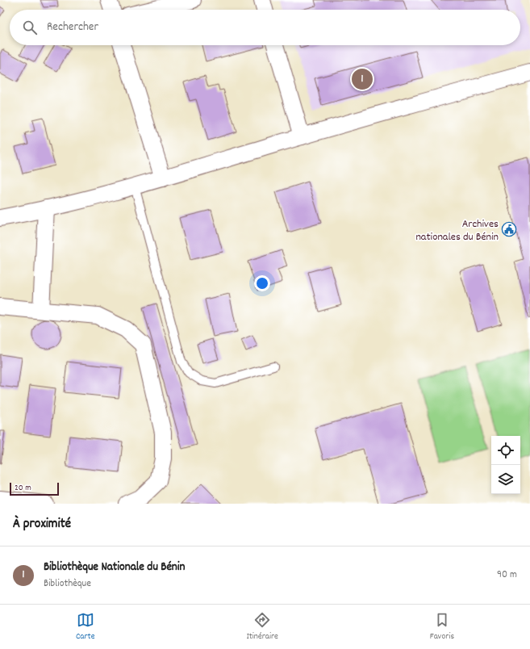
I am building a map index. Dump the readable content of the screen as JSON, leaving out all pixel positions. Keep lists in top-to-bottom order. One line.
{"places":{"public building":["Archives nationales du Bénin"]},"scale_bar":"20 m","page":{"search":"Rechercher","pins":"1","scale":"20 m","heading":"À proximité","list":[{"mark":"1","name":"Bibliothèque Nationale du Bénin","note":"Bibliothèque","value":"90 m"}],"nav":["Carte","Itinéraire","Favoris"]}}
